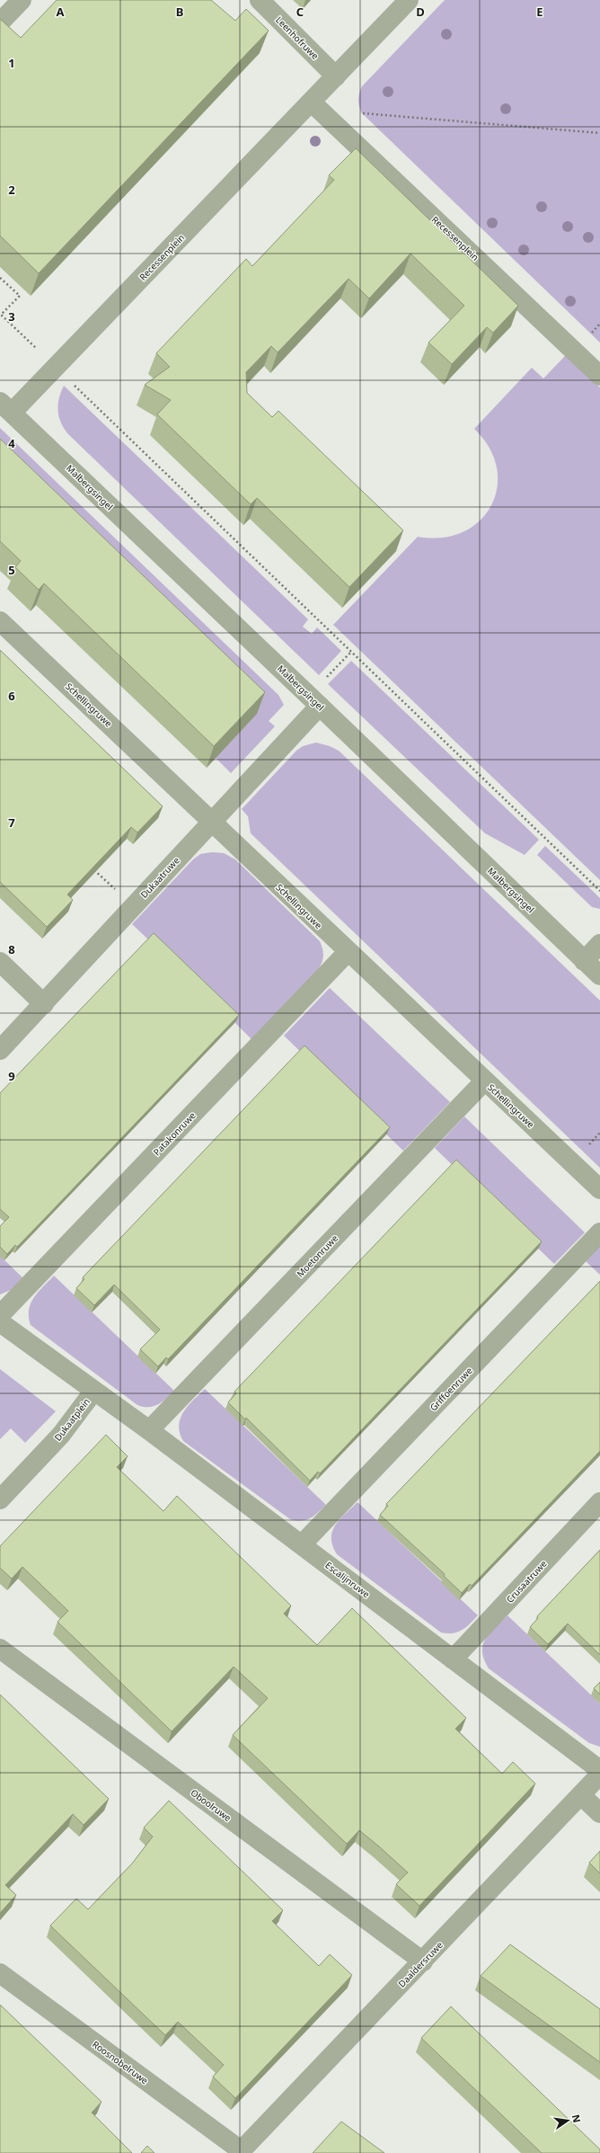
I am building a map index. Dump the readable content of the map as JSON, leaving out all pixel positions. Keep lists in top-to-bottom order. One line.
{"streets":{"street":["Leenhofruwe","Recessenplein","Malbergsingel","Schellingruwe","Dukaatruwe","Patakonruwe","Moetonruwe","Griffoenruwe","Dukaatplein","Escalijnruwe","Crusaatruwe","Oboolruwe","Daaldersruwe","Roosnobelruwe"]},"crossings":[["Leenhofruwe","Recessenplein"],["Recessenplein","Malbergsingel"],["Malbergsingel","Dukaatruwe"],["Schellingruwe","Dukaatruwe"],["Schellingruwe","Patakonruwe"],["Schellingruwe","Moetonruwe"],["Moetonruwe","Escalijnruwe"],["Griffoenruwe","Escalijnruwe"],["Dukaatplein","Escalijnruwe"],["Escalijnruwe","Crusaatruwe"],["Oboolruwe","Daaldersruwe"],["Daaldersruwe","Roosnobelruwe"]],"north":"right","grid":{"columns":["A","B","C","D","E"],"rows":["1","2","3","4","5","6","7","8","9"]}}
